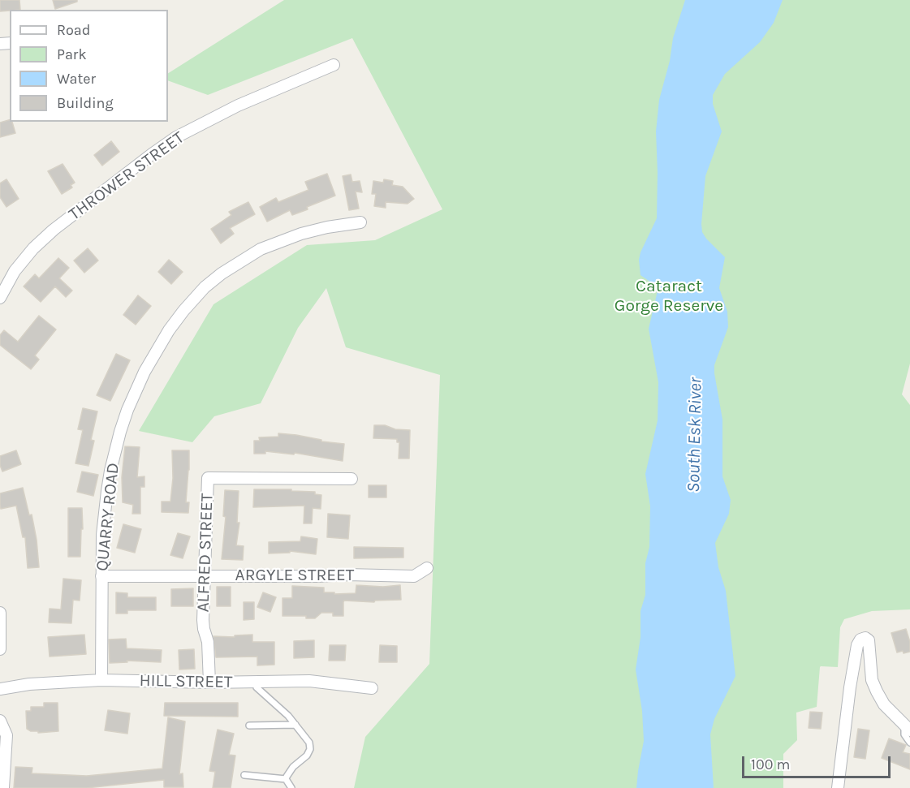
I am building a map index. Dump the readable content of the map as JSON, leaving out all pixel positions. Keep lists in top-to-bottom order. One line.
{"streets":{"street":["THROWER STREET","QUARRY ROAD","ALFRED STREET","ARGYLE STREET","HILL STREET"]},"crossings":[["QUARRY ROAD","ARGYLE STREET"],["QUARRY ROAD","HILL STREET"],["ALFRED STREET","ARGYLE STREET"],["ALFRED STREET","HILL STREET"]],"water":["South Esk River"],"parks":["Cataract Gorge Reserve"],"legend":["Road","Park","Water","Building"],"scale_bar":"100 m"}
